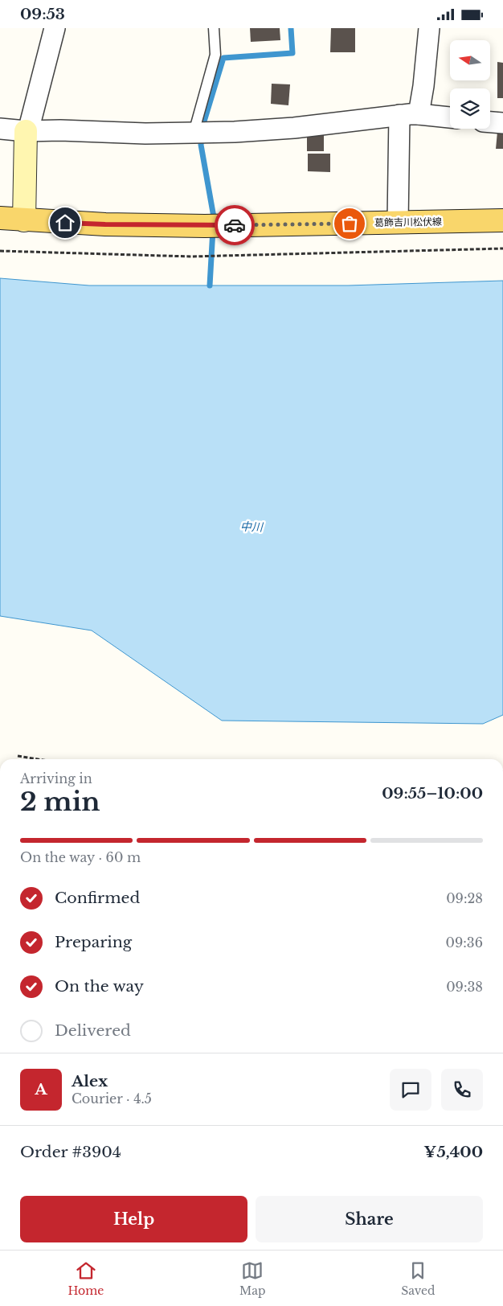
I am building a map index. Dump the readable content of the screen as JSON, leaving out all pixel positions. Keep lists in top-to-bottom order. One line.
{"streets":{"main road":["葛飾吉川松伏線"]},"water":["中川"],"north":"left","page":{"status":"09:53","heading":["2 min","Arriving in","09:55–10:00"],"panel":["Alex","Courier · 4.5","Order #3904","¥5,400"],"bar":"On the way · 60 m","list":[["Confirmed","09:28"],["Preparing","09:36"],["On the way","09:38"],"Delivered"],"round":"A","buttons":["Help","Share"],"tabs":["Home","Map","Saved"]}}
